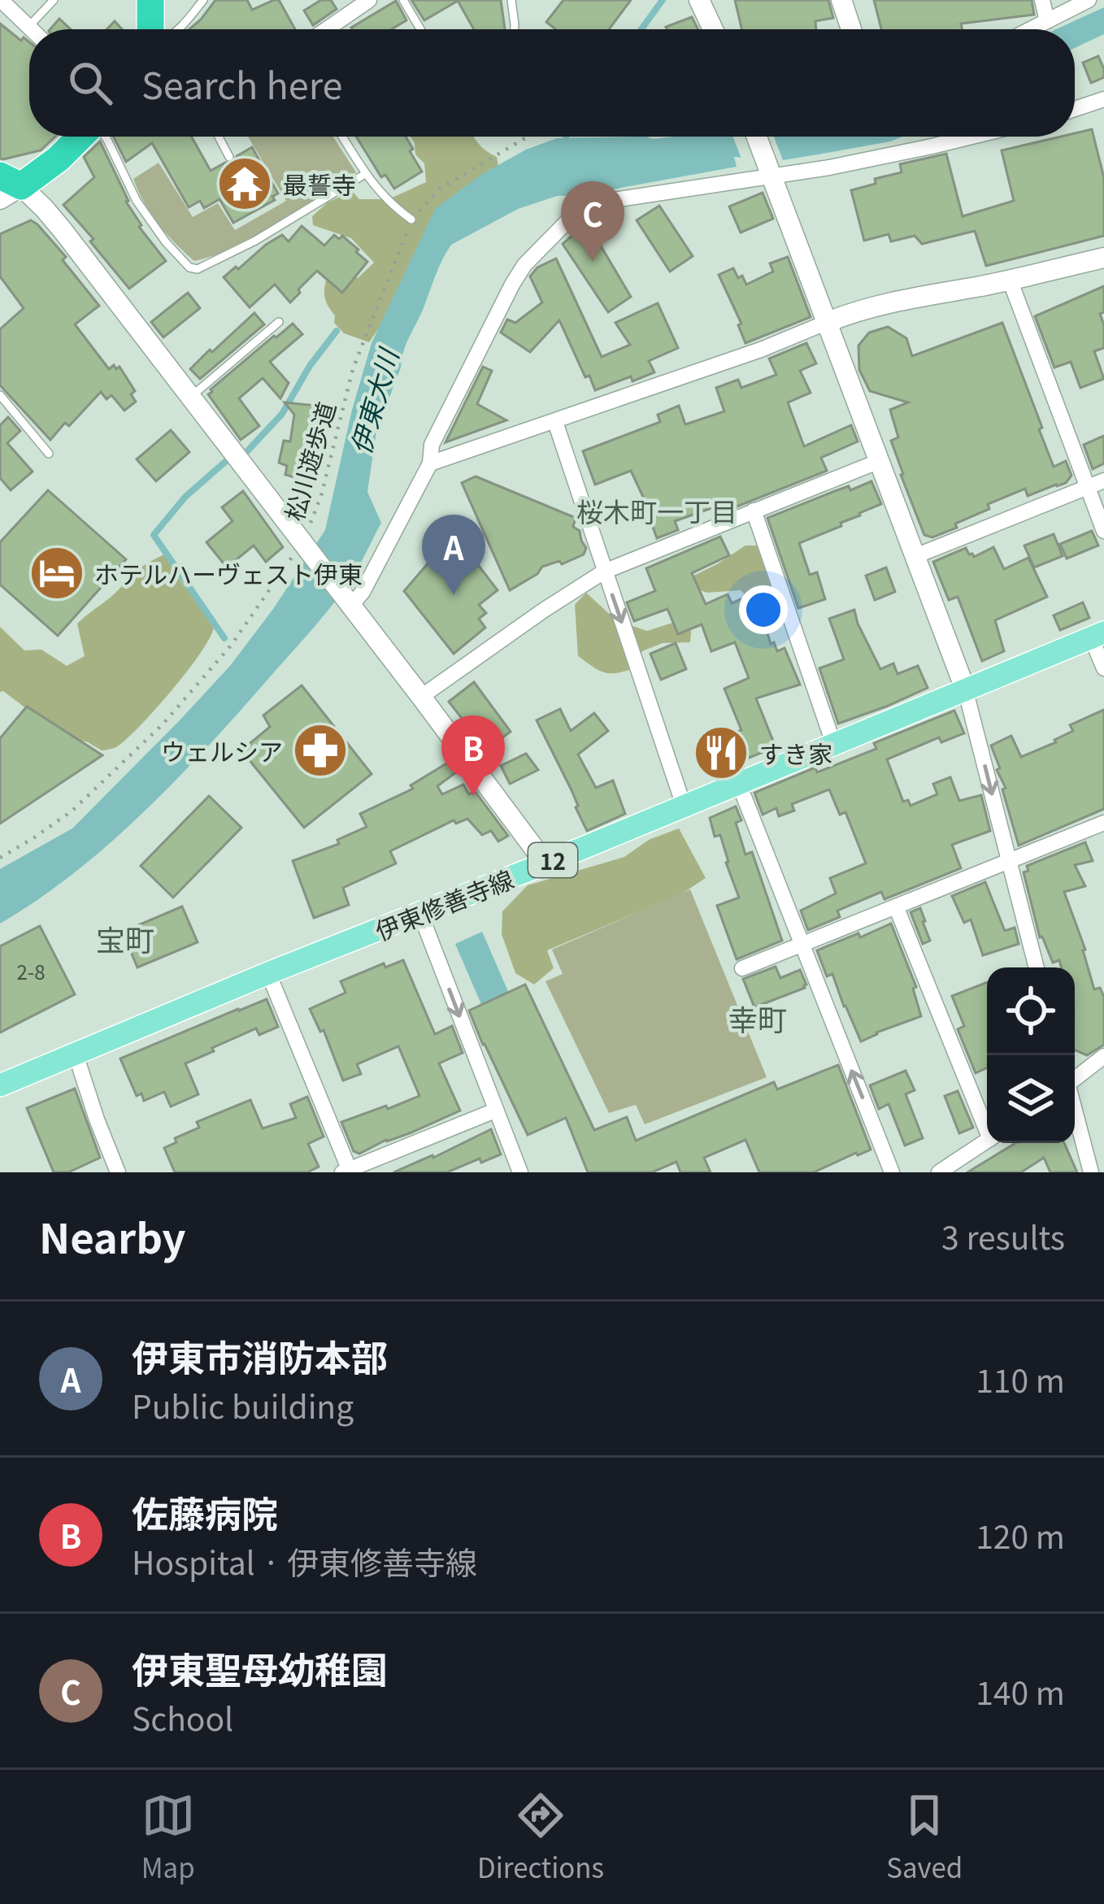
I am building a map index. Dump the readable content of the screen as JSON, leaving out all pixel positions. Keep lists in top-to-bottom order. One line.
{"streets":{"main road":["12","伊東修善寺線"],"path":["松川遊歩道"]},"districts":["桜木町一丁目","宝町","幸町"],"water":["伊東大川"],"places":{"temple":["最誓寺"],"hotel":["ホテルハーヴェスト伊東"],"pharmacy":["ウェルシア"],"restaurant":["すき家"]},"house_numbers":["2-8"],"page":{"search":"Search here","pins":["C","A","B"],"heading":["Nearby","3 results"],"list":[{"mark":"A","name":"伊東市消防本部","note":"Public building","value":"110 m"},{"mark":"B","name":"佐藤病院","note":"Hospital · 伊東修善寺線","value":"120 m"},{"mark":"C","name":"伊東聖母幼稚園","note":"School","value":"140 m"}],"nav":["Map","Directions","Saved"]}}
